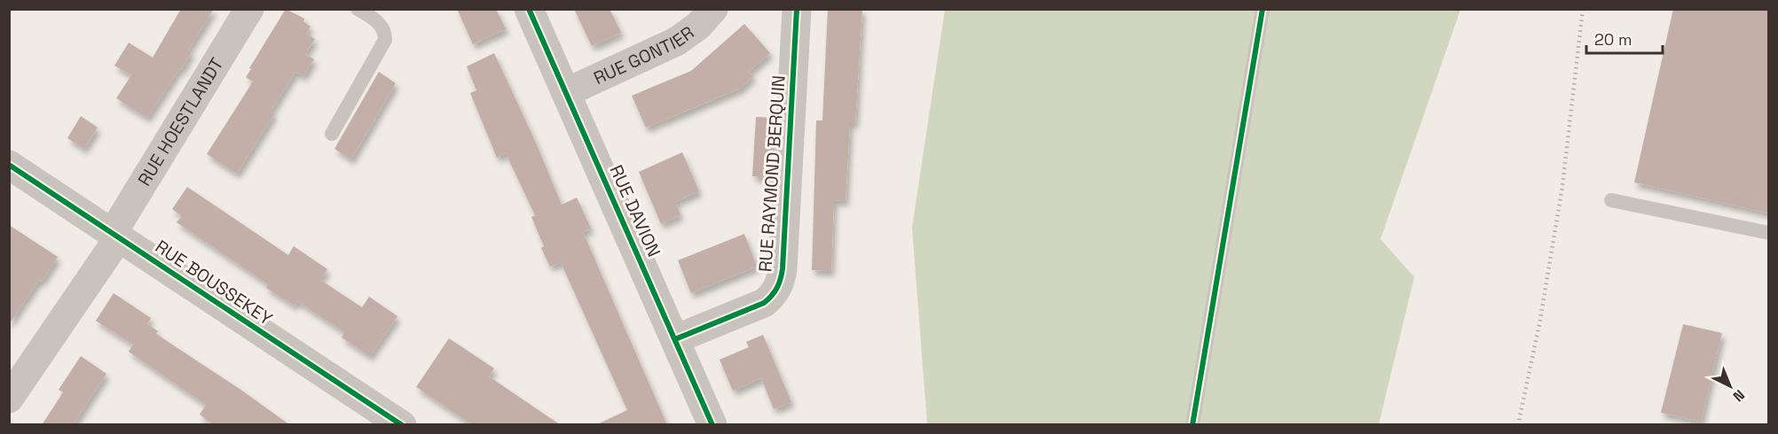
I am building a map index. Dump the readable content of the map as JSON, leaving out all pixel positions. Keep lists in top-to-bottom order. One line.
{"streets":{"street":["RUE GONTIER","RUE HOESTLANDT","RUE RAYMOND BERQUIN","RUE DAVION","RUE BOUSSEKEY"]},"crossings":[["RUE GONTIER","RUE DAVION"],["RUE HOESTLANDT","RUE BOUSSEKEY"],["RUE RAYMOND BERQUIN","RUE DAVION"]],"scale_bar":"20 m","north":"bottom right"}
